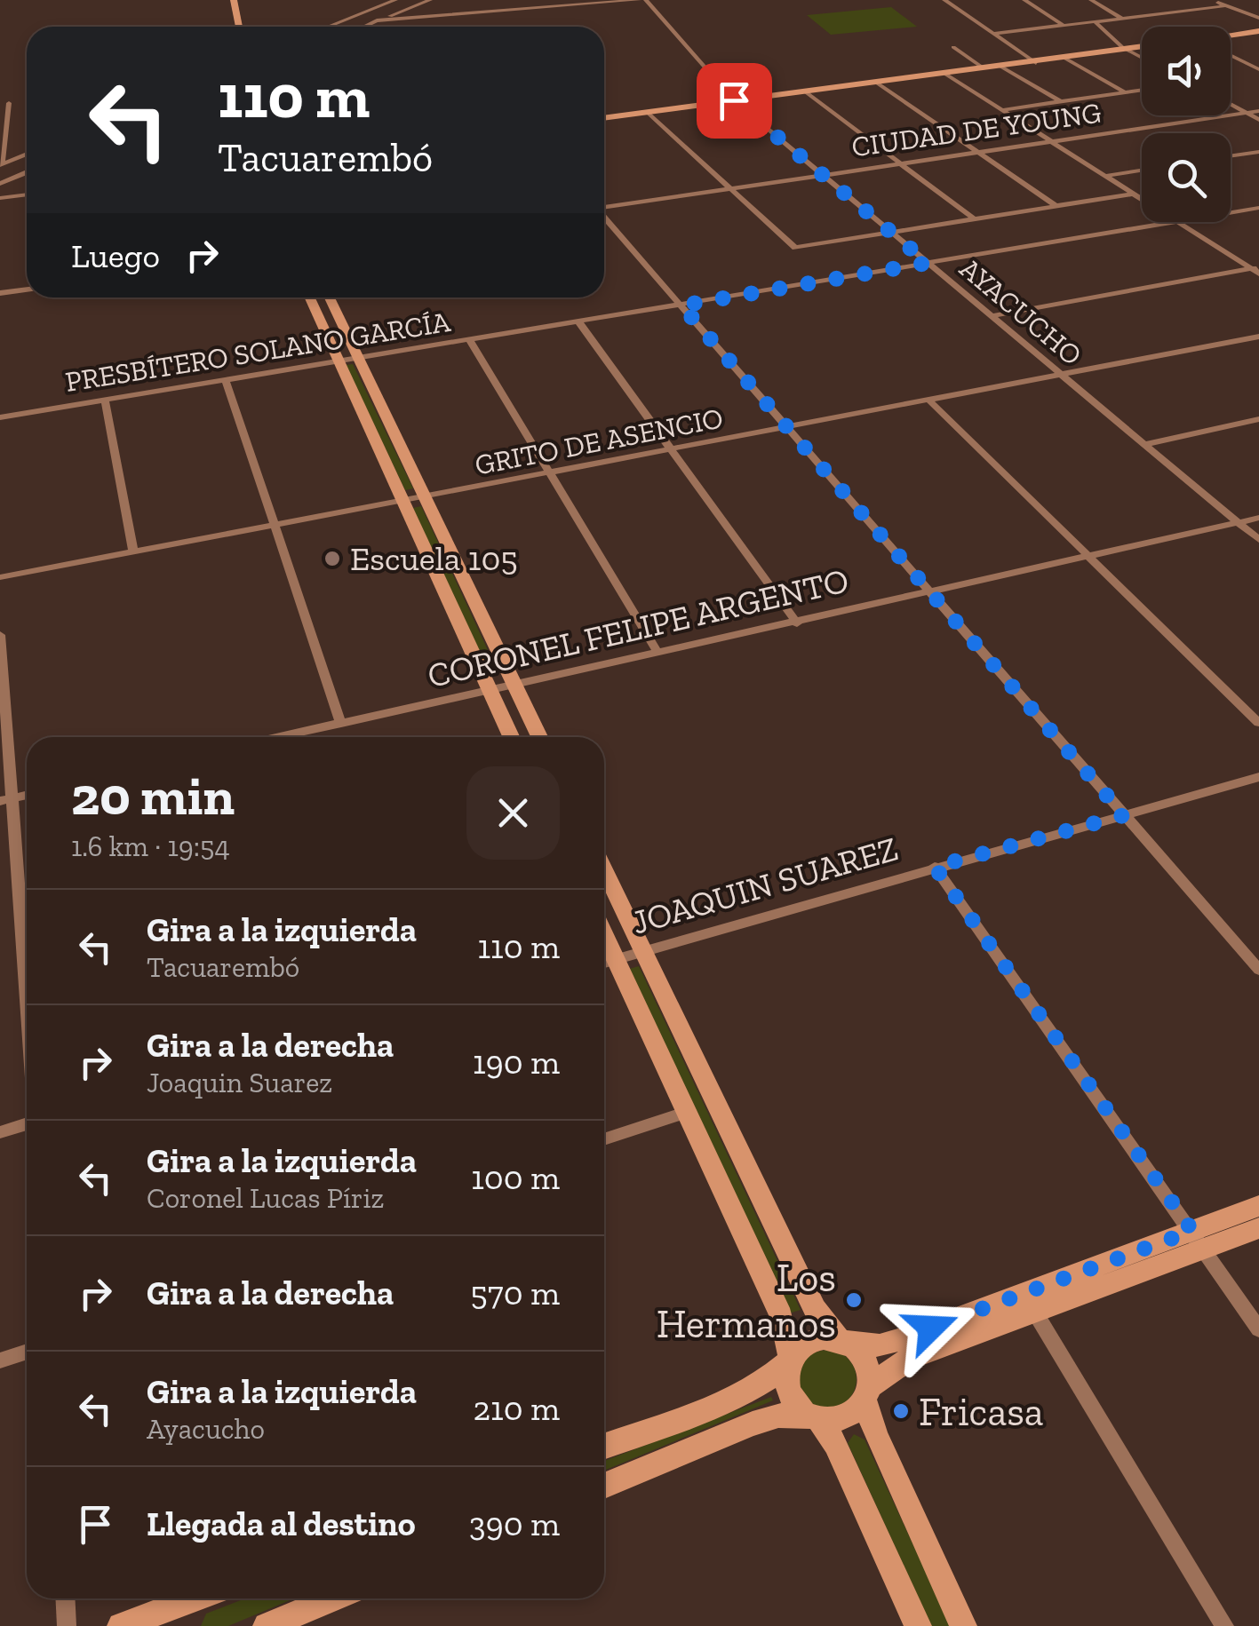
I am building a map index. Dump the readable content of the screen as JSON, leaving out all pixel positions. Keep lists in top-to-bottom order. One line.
{"streets":{"street":["CIUDAD DE YOUNG","AYACUCHO","PRESBÍTERO SOLANO GARCÍA","GRITO DE ASENCIO","CORONEL FELIPE ARGENTO","JOAQUIN SUAREZ"]},"crossings":[["CIUDAD DE YOUNG","AYACUCHO"],["AYACUCHO","PRESBÍTERO SOLANO GARCÍA"],["AYACUCHO","GRITO DE ASENCIO"],["AYACUCHO","CORONEL FELIPE ARGENTO"]],"places":["Escuela 105","Los Hermanos","Fricasa"],"page":{"turn":["110 m","Tacuarembó"],"then":"Luego","heading":["20 min","1.6 km · 19:54"],"list":[{"name":"Gira a la izquierda","note":"Tacuarembó","value":"110 m"},{"name":"Gira a la derecha","note":"Joaquin Suarez","value":"190 m"},{"name":"Gira a la izquierda","note":"Coronel Lucas Píriz","value":"100 m"},{"name":"Gira a la derecha","value":"570 m"},{"name":"Gira a la izquierda","note":"Ayacucho","value":"210 m"},{"name":"Llegada al destino","value":"390 m"}]}}
